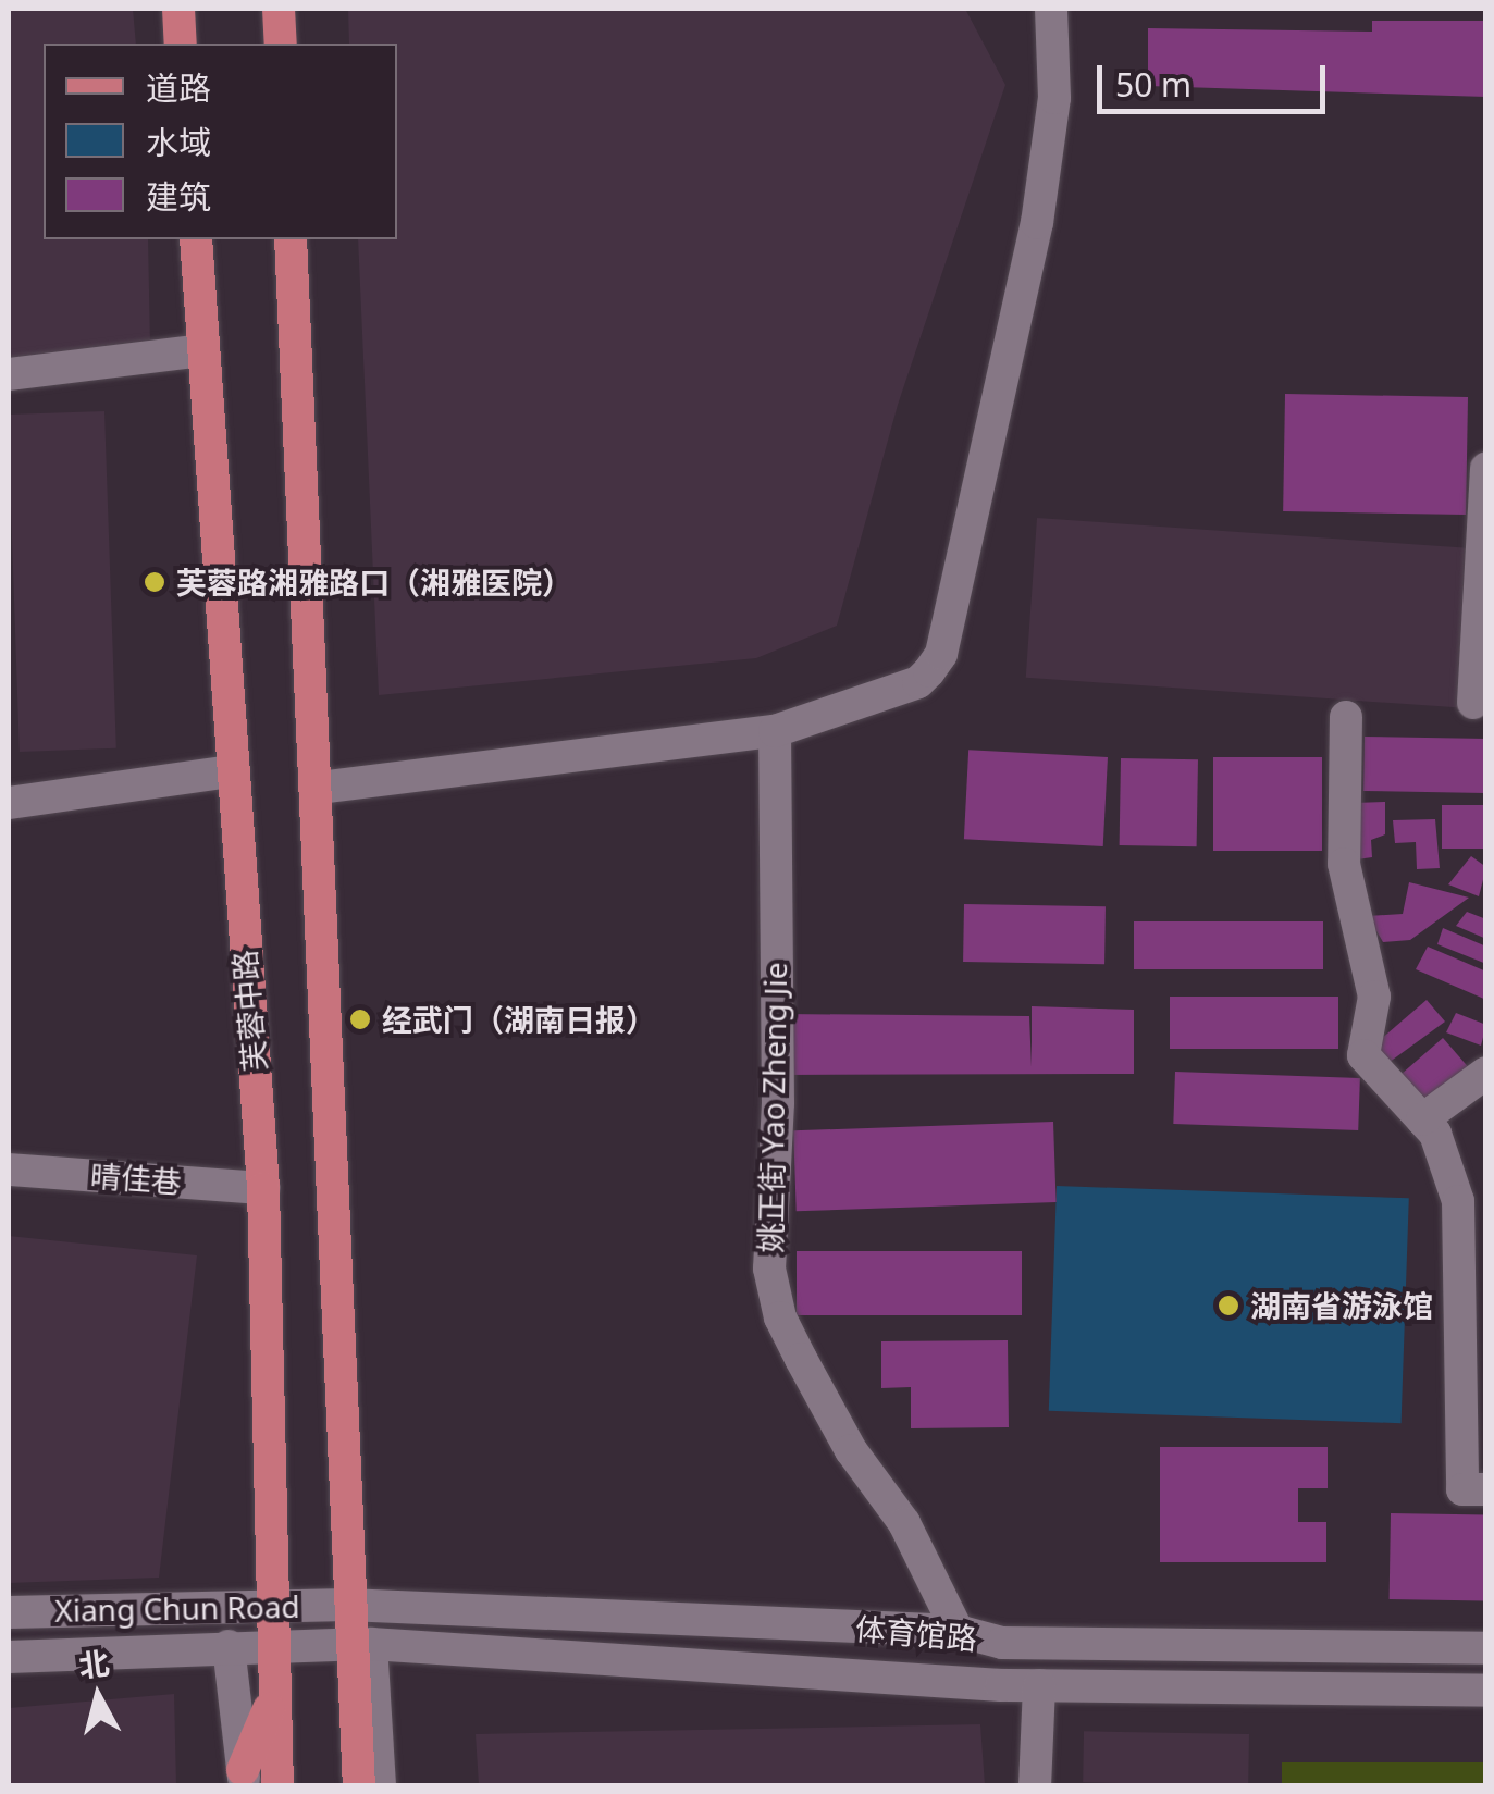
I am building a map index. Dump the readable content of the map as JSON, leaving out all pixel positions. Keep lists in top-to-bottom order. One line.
{"streets":{"main road":["芙蓉中路"],"street":["姚正街 Yao Zheng Jie","晴佳巷","Xiang Chun Road","体育馆路"]},"crossings":[["芙蓉中路","晴佳巷"],["芙蓉中路","Xiang Chun Road"],["姚正街 Yao Zheng Jie","体育馆路"],["Xiang Chun Road","体育馆路"]],"places":["芙蓉路湘雅路口（湘雅医院）","经武门（湖南日报）","湖南省游泳馆"],"legend":["道路","水域","建筑"],"scale_bar":"50 m","north":"top"}
